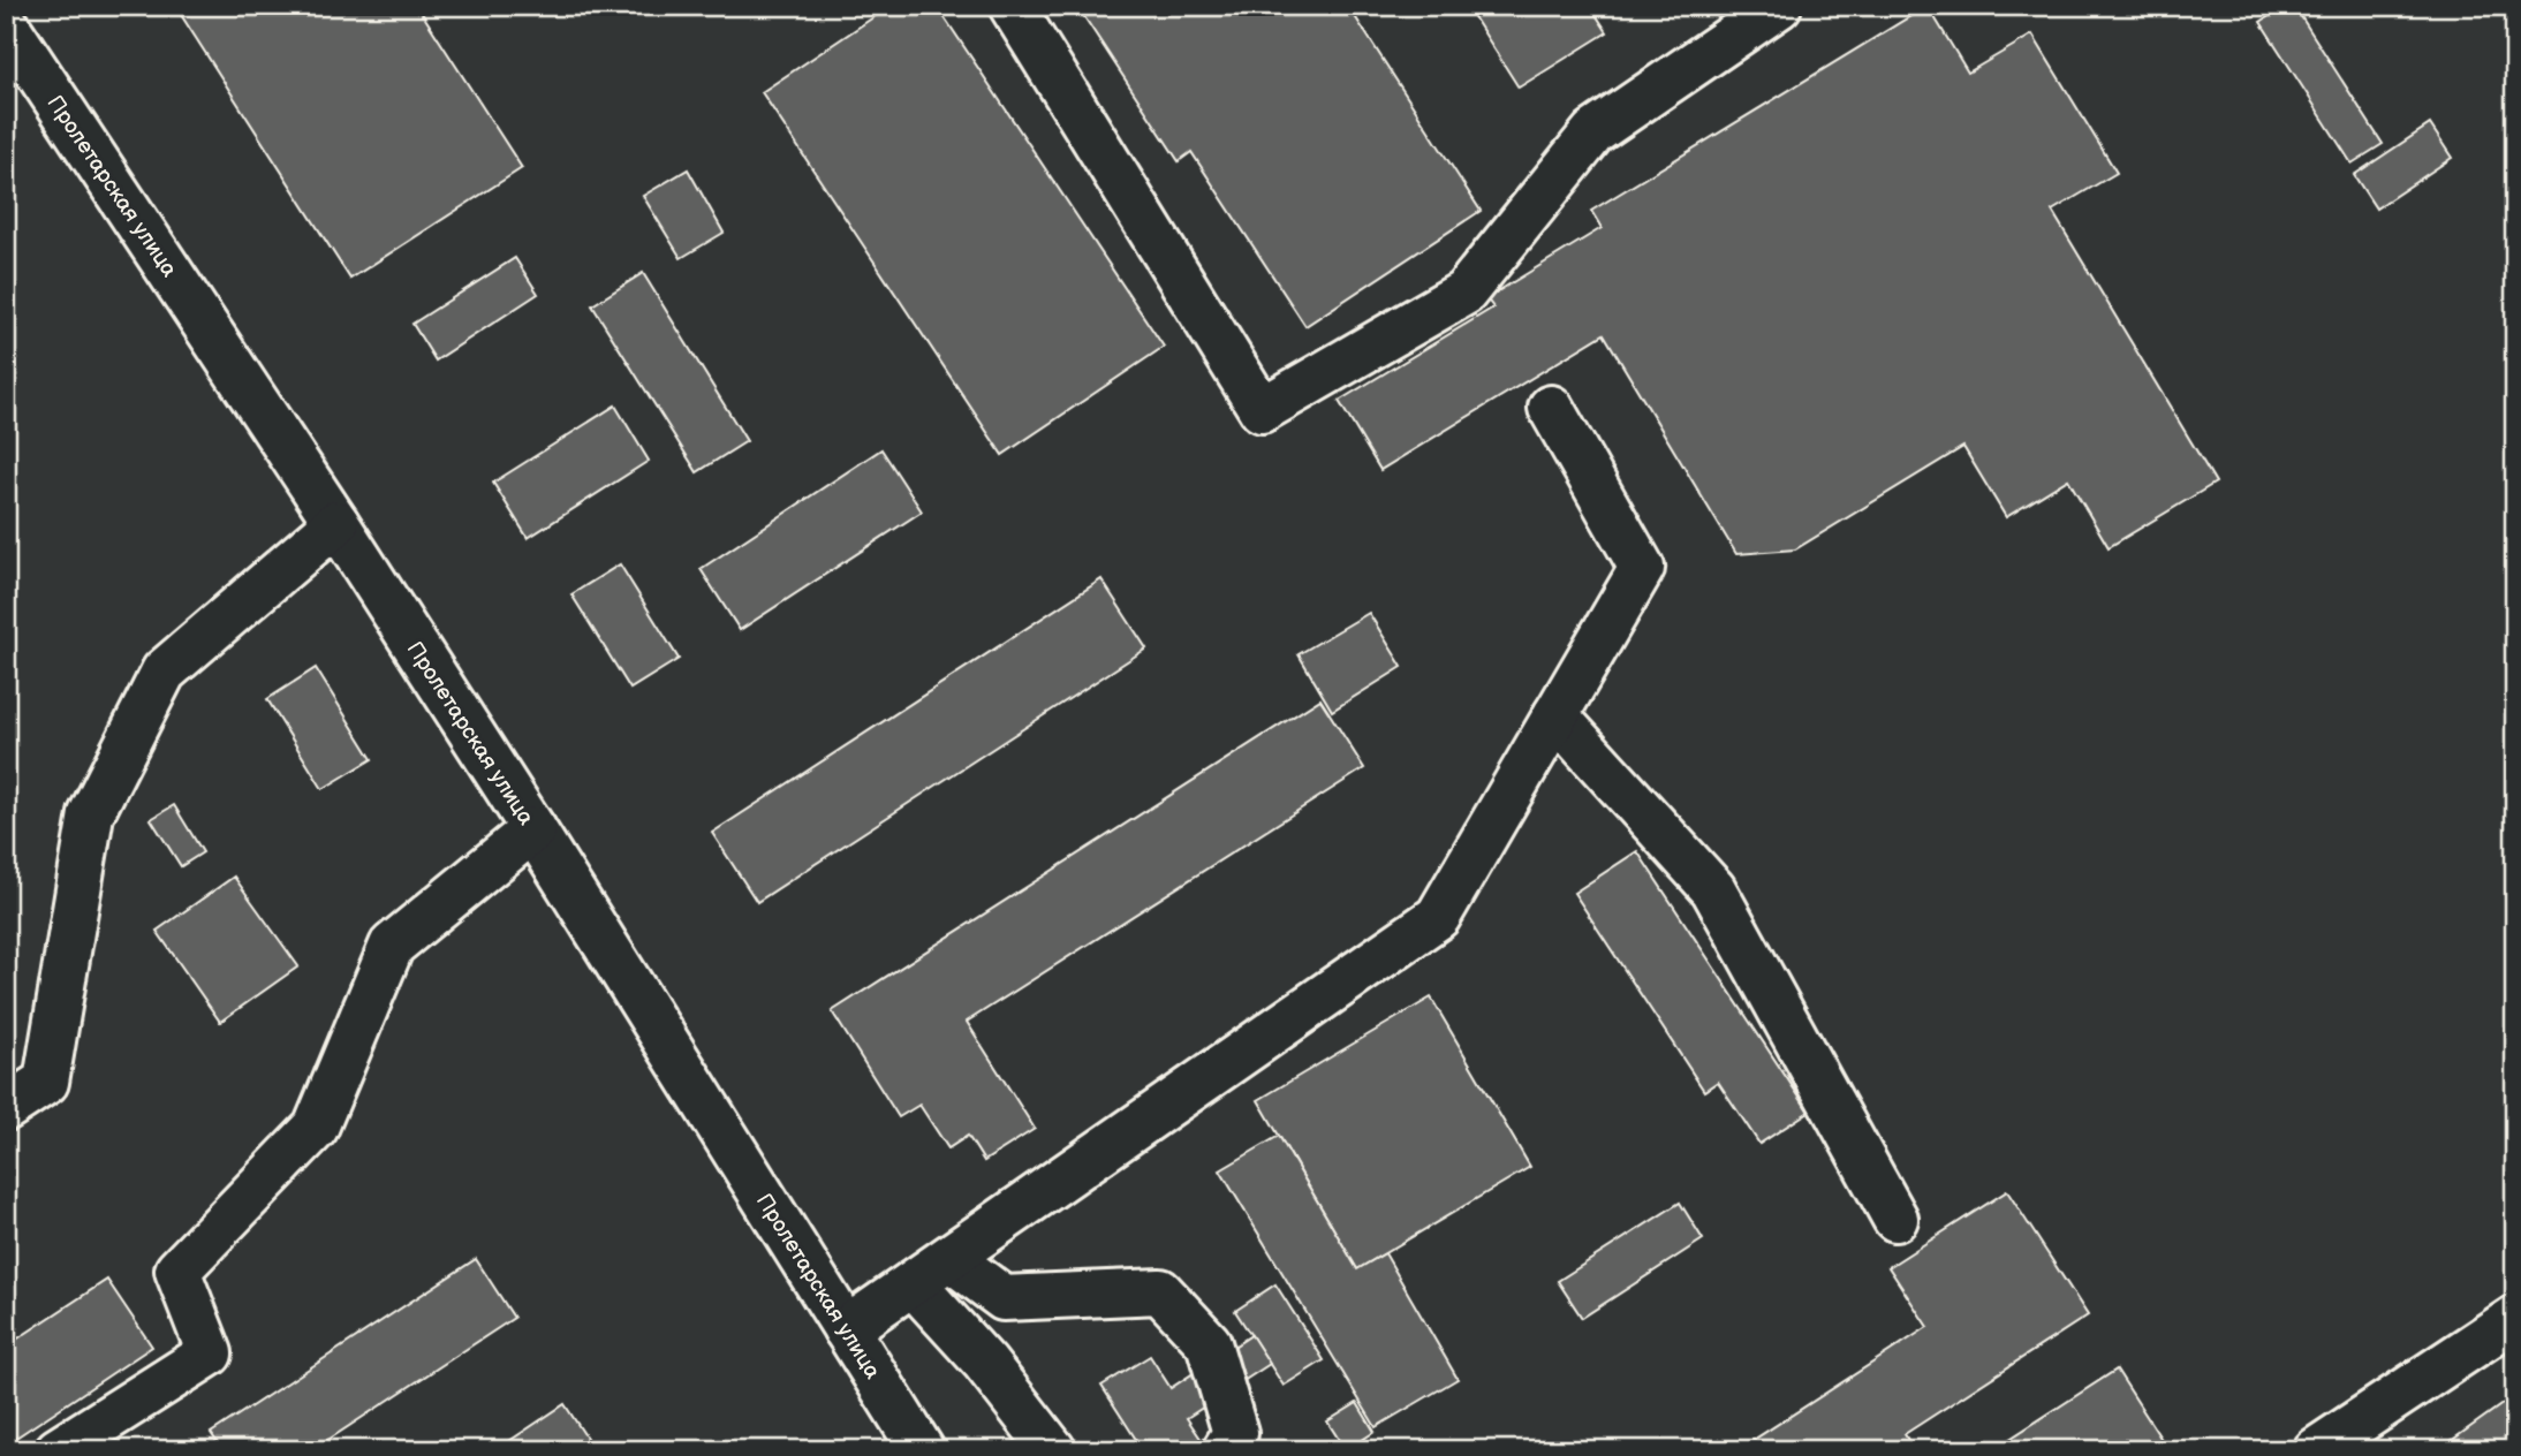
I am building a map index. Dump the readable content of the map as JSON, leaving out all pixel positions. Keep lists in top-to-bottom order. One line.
{"streets":{"street":["Пролетарская улица"]}}
